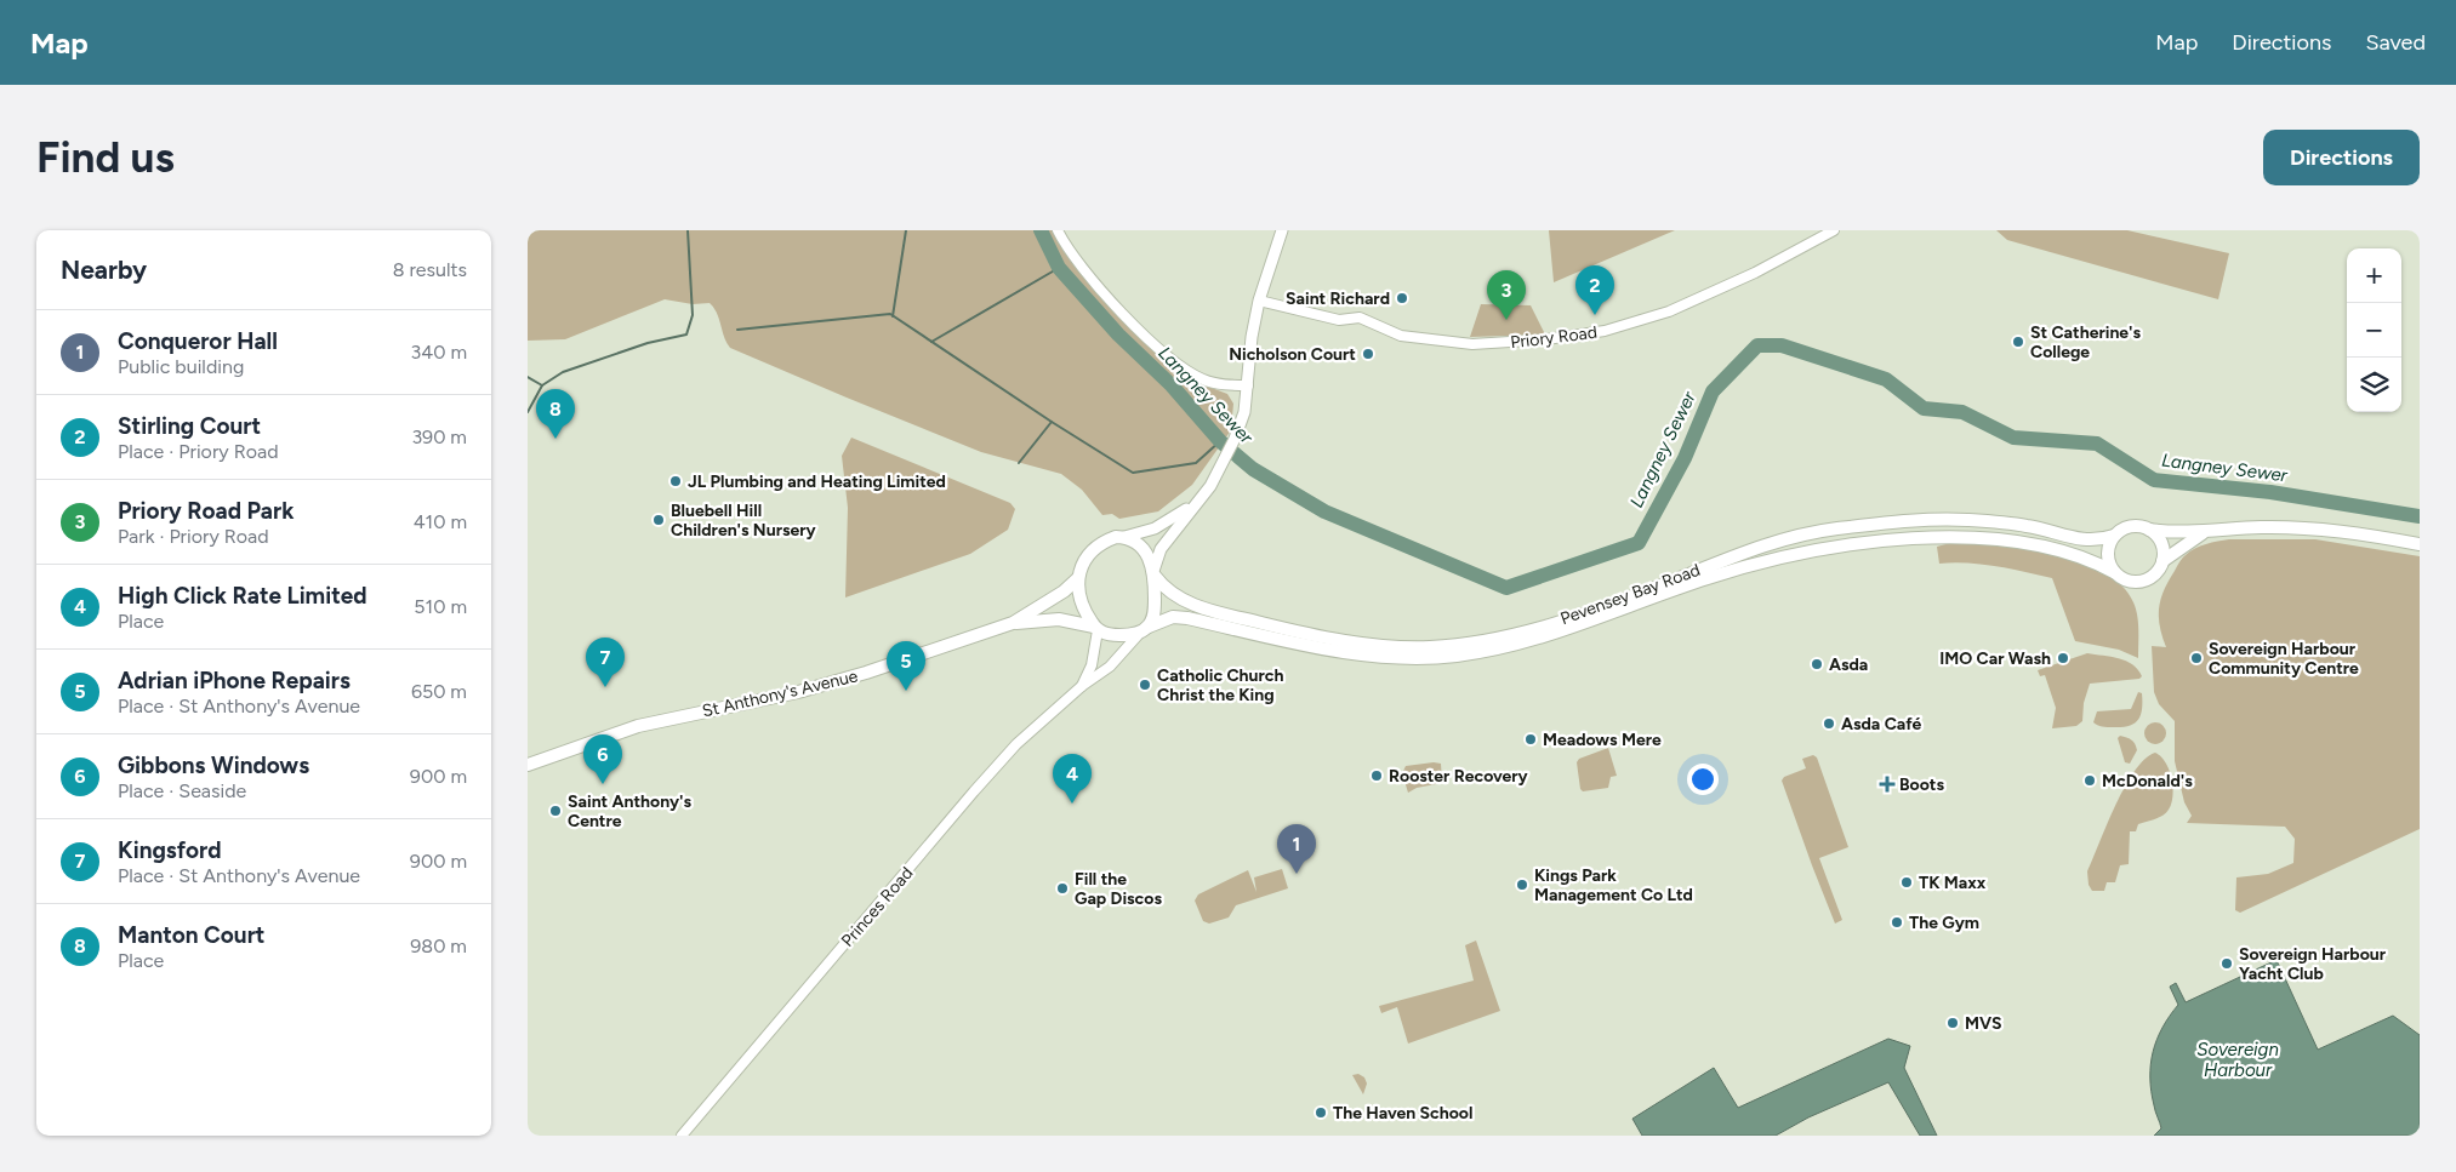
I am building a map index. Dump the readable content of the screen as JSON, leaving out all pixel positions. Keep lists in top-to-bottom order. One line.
{"streets":{"main road":["Pevensey Bay Road","St Anthony's Avenue"],"street":["Priory Road","Princes Road"]},"crossings":[["Pevensey Bay Road","St Anthony's Avenue"],["Pevensey Bay Road","Princes Road"],["St Anthony's Avenue","Princes Road"]],"water":["Langney Sewer","Sovereign Harbour"],"places":{"other":["Saint Richard","St Catherine's College","Nicholson Court","JL Plumbing and Heating Limited","Bluebell Hill Children's Nursery","IMO Car Wash","Sovereign Harbour Community Centre","Asda","Catholic Church Christ the King","Asda Café","Meadows Mere","Rooster Recovery","McDonald's","Saint Anthony's Centre","TK Maxx","Kings Park Management Co Ltd","Fill the Gap Discos","The Gym","Sovereign Harbour Yacht Club","MVS","The Haven School"],"health":["Boots"]},"page":{"header":"Map","nav":["Map","Directions","Saved"],"buttons":"Directions","title":"Find us","heading":["Nearby","8 results"],"map_buttons":["+","−"],"pins":["2","3","8","7","5","6","4","1"],"list":[{"mark":"1","name":"Conqueror Hall","note":"Public building","value":"340 m"},{"mark":"2","name":"Stirling Court","note":"Place · Priory Road","value":"390 m"},{"mark":"3","name":"Priory Road Park","note":"Park · Priory Road","value":"410 m"},{"mark":"4","name":"High Click Rate Limited","note":"Place","value":"510 m"},{"mark":"5","name":"Adrian iPhone Repairs","note":"Place · St Anthony's Avenue","value":"650 m"},{"mark":"6","name":"Gibbons Windows","note":"Place · Seaside","value":"900 m"},{"mark":"7","name":"Kingsford","note":"Place · St Anthony's Avenue","value":"900 m"},{"mark":"8","name":"Manton Court","note":"Place","value":"980 m"}]}}
